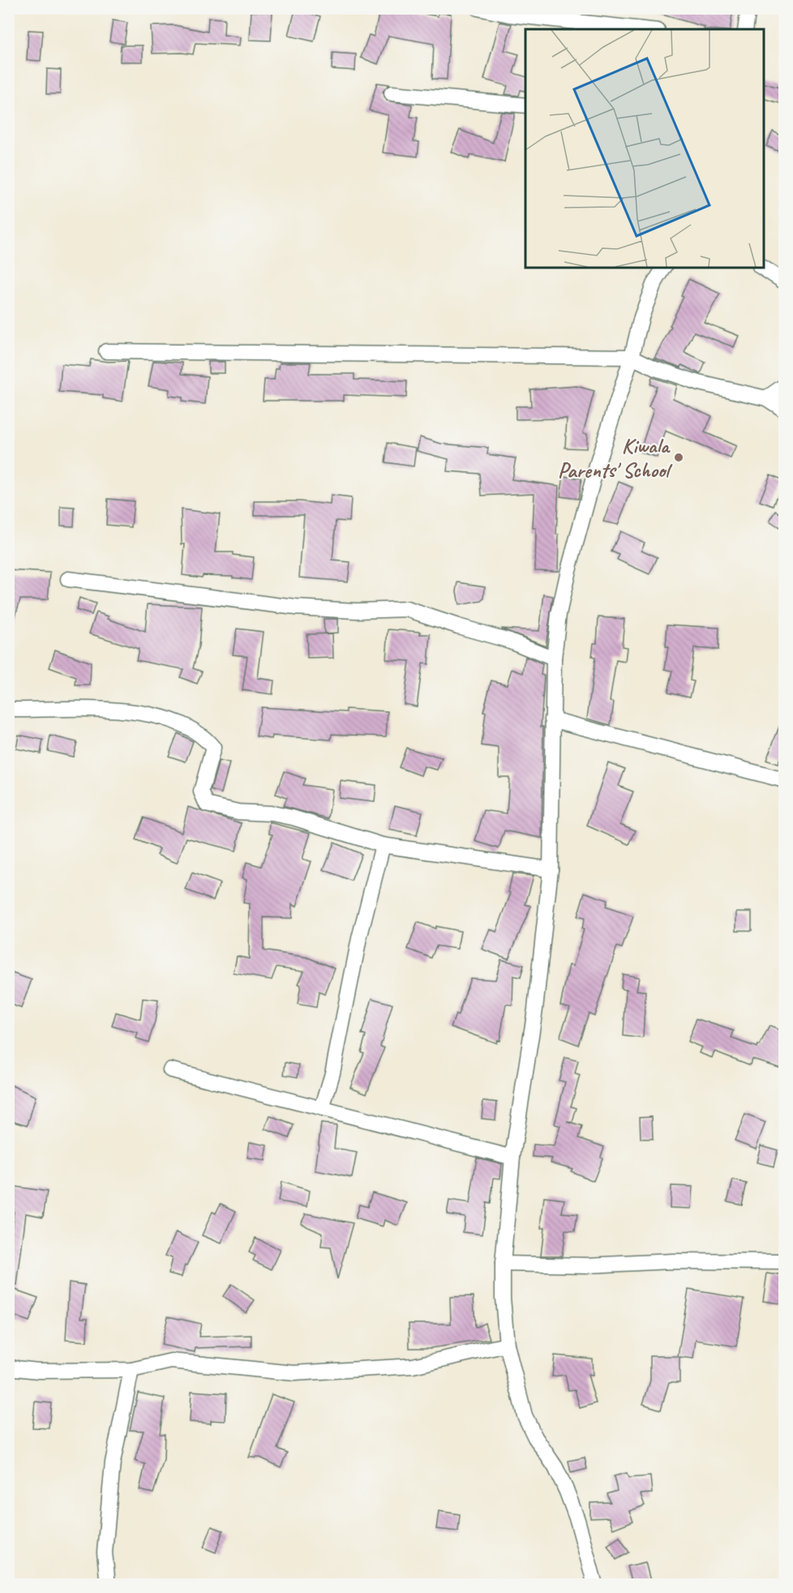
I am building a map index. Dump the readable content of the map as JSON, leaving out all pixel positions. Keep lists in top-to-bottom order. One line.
{"places":["Kiwala Parents' School"]}
